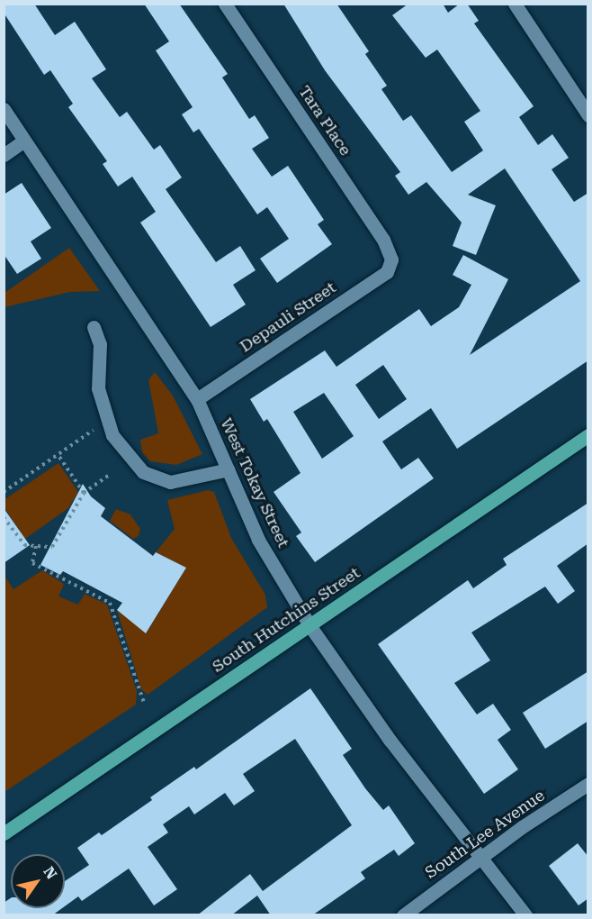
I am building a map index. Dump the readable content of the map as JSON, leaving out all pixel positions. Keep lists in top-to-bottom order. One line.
{"streets":{"main road":["South Hutchins Street"],"street":["Tara Place","Depauli Street","West Tokay Street","South Lee Avenue"]},"crossings":[["Tara Place","Depauli Street"],["Depauli Street","West Tokay Street"],["West Tokay Street","South Hutchins Street"],["West Tokay Street","South Lee Avenue"]],"north":"top right"}
